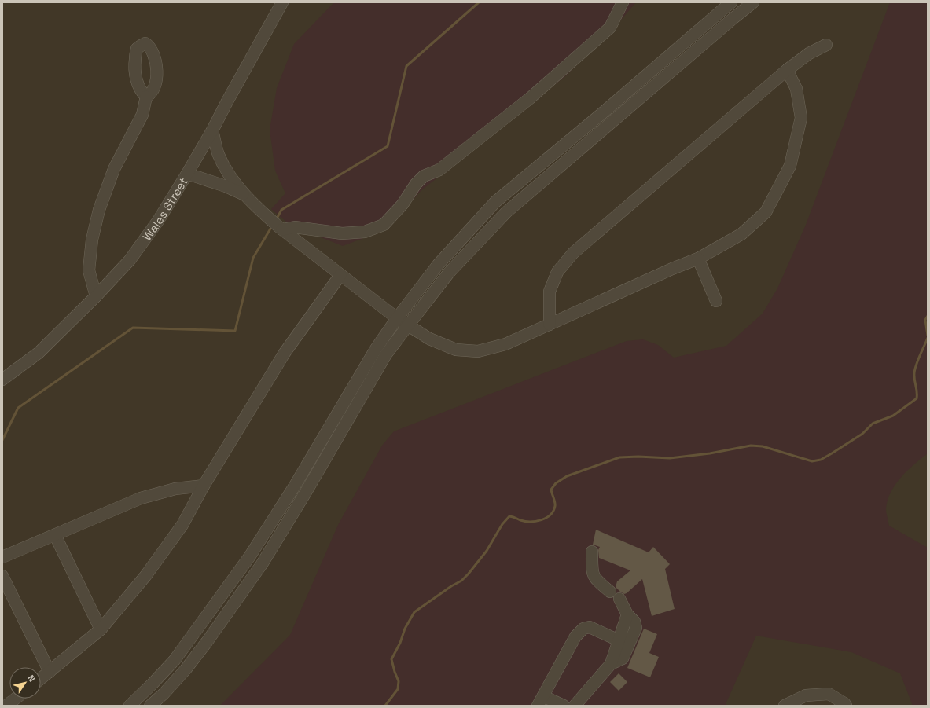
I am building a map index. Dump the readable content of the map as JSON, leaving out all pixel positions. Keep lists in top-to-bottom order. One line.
{"streets":{"street":["Wales Street"]},"north":"top right"}
